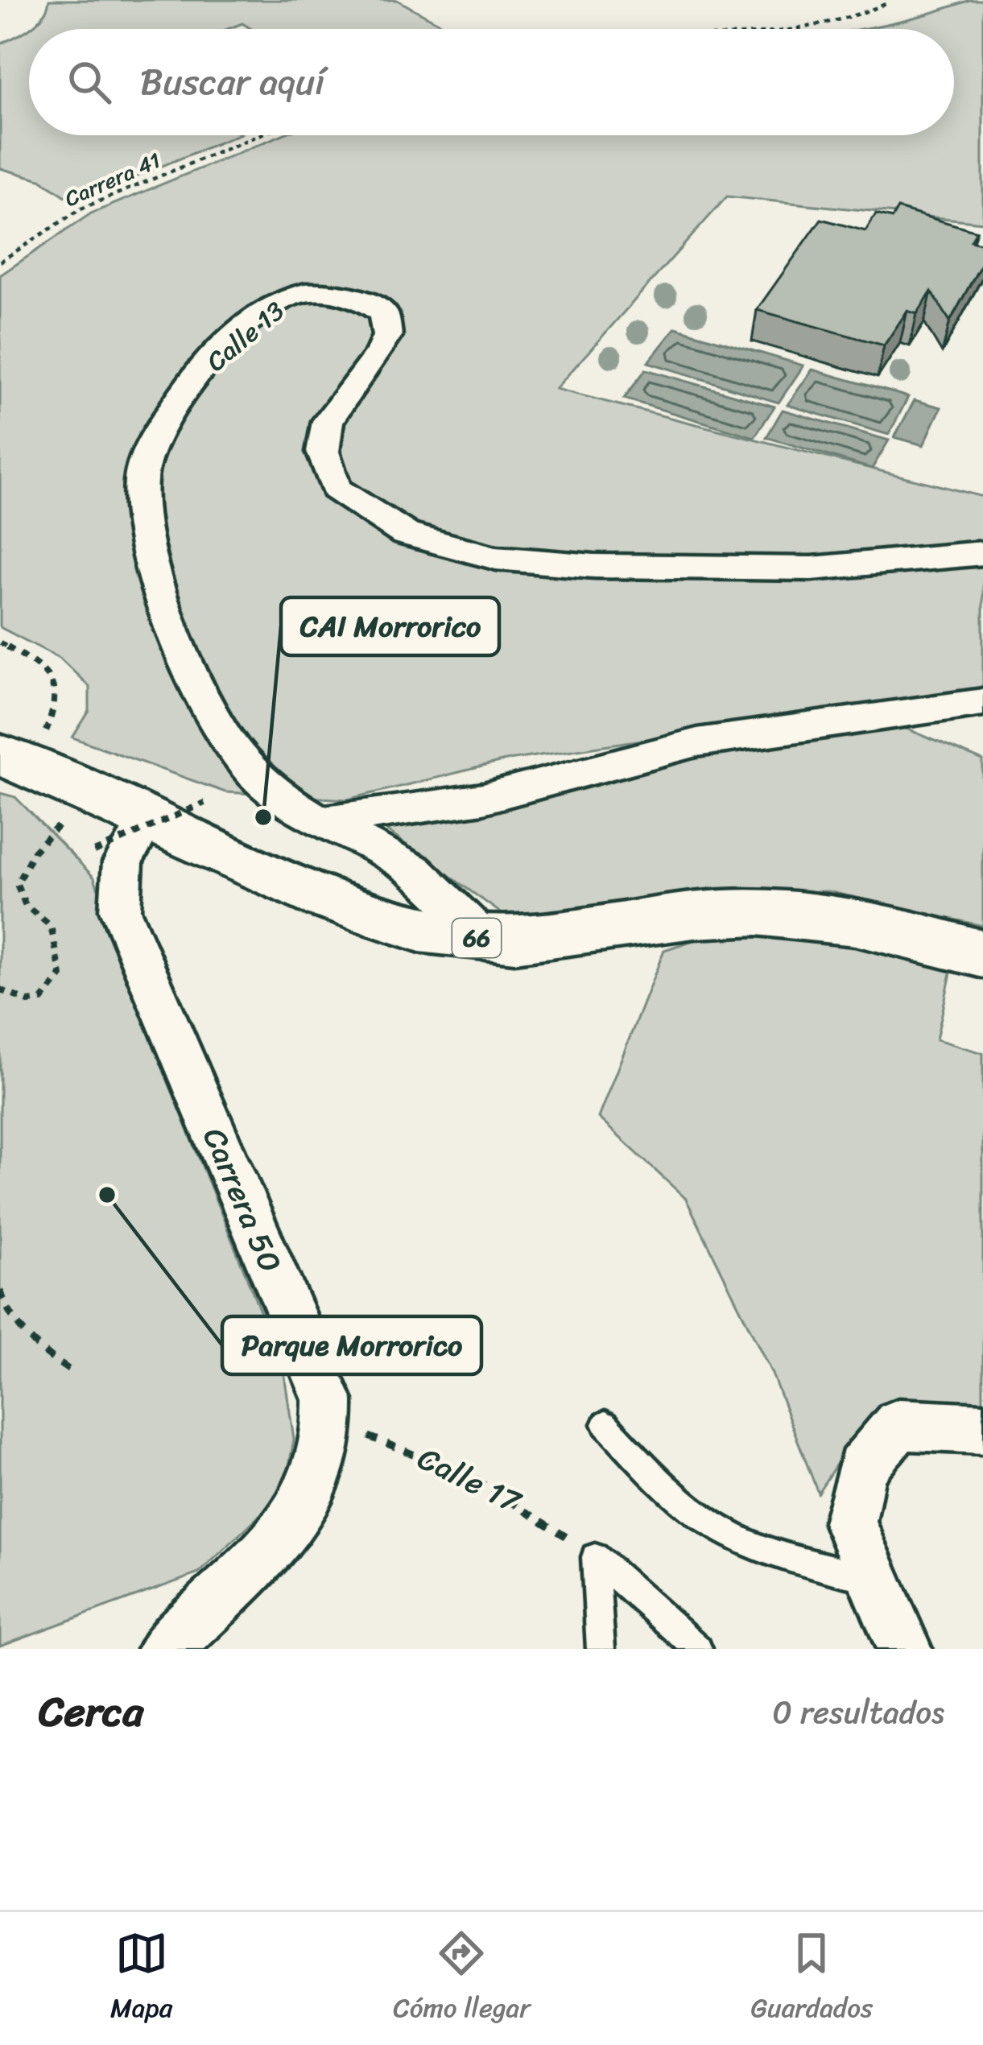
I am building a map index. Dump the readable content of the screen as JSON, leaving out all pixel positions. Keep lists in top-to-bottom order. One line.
{"streets":{"highway":["66"],"street":["Calle 13","Carrera 50"],"path":["Carrera 41","Calle 17"]},"crossings":[["Calle 13","66"],["66","Carrera 50"],["Carrera 50","Calle 17"]],"places":["CAI Morrorico","Parque Morrorico"],"page":{"search":"Buscar aquí","heading":["Cerca","0 resultados"],"nav":["Mapa","Cómo llegar","Guardados"]}}
